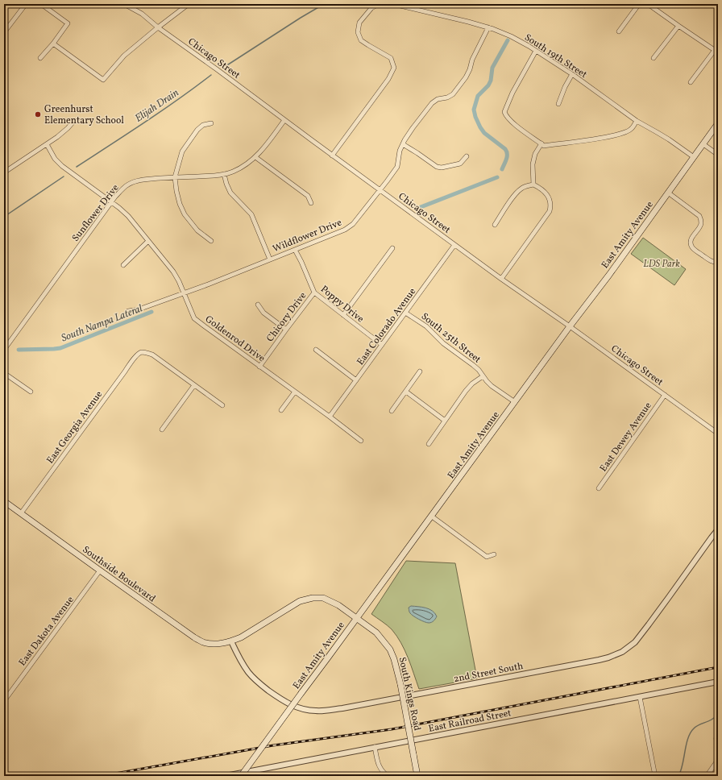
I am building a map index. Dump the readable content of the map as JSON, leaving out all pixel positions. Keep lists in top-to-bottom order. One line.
{"streets":{"main road":["East Amity Avenue","Southside Boulevard","South Kings Road"],"street":["South 19th Street","Chicago Street","Sunflower Drive","Wildflower Drive","Poppy Drive","Chicory Drive","East Colorado Avenue","South 25th Street","Goldenrod Drive","East Georgia Avenue","East Dewey Avenue","East Dakota Avenue","2nd Street South","East Railroad Street"]},"crossings":[["South 19th Street","East Amity Avenue"],["South 19th Street","Wildflower Drive"],["Chicago Street","Sunflower Drive"],["Chicago Street","East Amity Avenue"],["Chicago Street","Wildflower Drive"],["Chicago Street","East Colorado Avenue"],["Chicago Street","East Dewey Avenue"],["Sunflower Drive","Goldenrod Drive"],["East Amity Avenue","South 25th Street"],["East Amity Avenue","South Kings Road"],["Wildflower Drive","Poppy Drive"],["Wildflower Drive","Goldenrod Drive"],["Poppy Drive","Chicory Drive"],["Poppy Drive","East Colorado Avenue"],["Chicory Drive","Goldenrod Drive"],["East Colorado Avenue","South 25th Street"],["East Colorado Avenue","Goldenrod Drive"],["East Georgia Avenue","Southside Boulevard"],["Southside Boulevard","East Dakota Avenue"],["Southside Boulevard","2nd Street South"],["Southside Boulevard","South Kings Road"],["2nd Street South","South Kings Road"]],"water":["Elijah Drain","South Nampa Lateral"],"parks":["LDS Park"],"places":["Greenhurst Elementary School"]}
